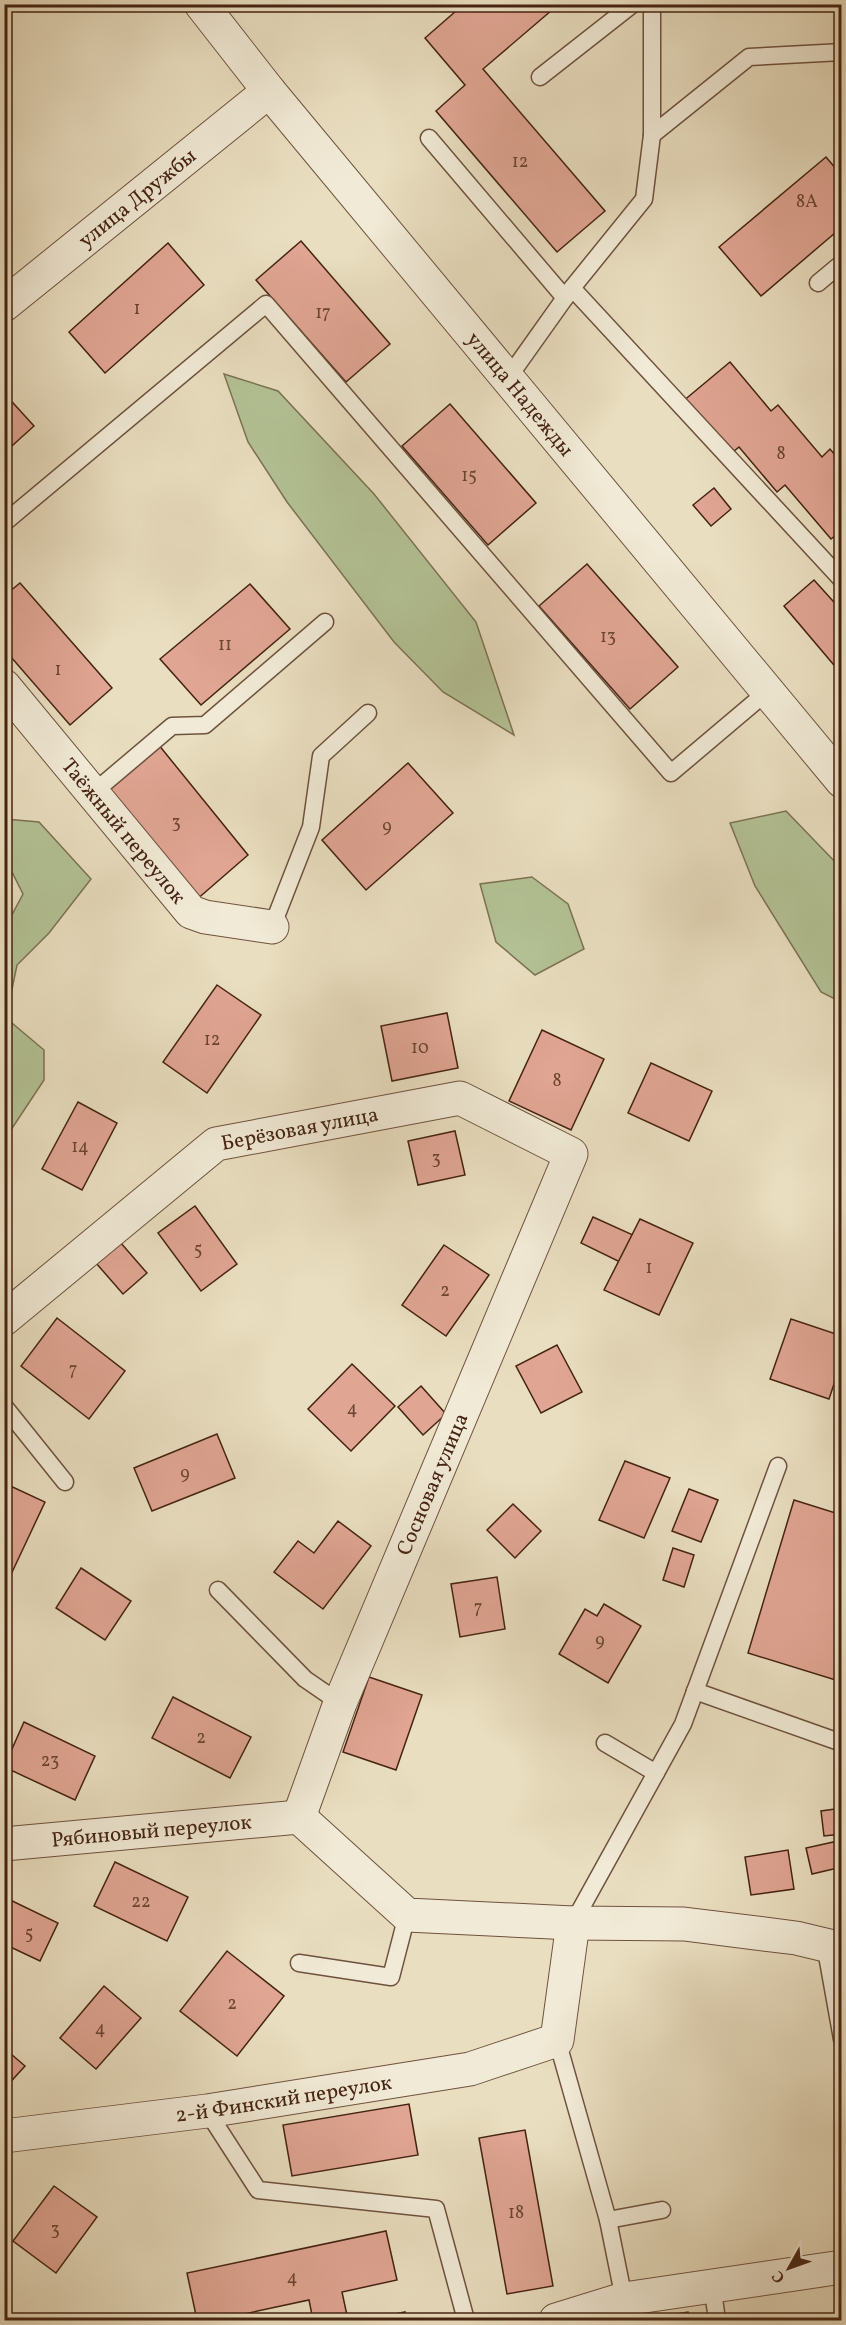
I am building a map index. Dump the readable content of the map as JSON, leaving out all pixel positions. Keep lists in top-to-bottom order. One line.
{"streets":{"street":["улица Дружбы","улица Надежды","Таёжный переулок","Берёзовая улица","Сосновая улица","Рябиновый переулок","2-й Финский переулок"]},"crossings":[["улица Дружбы","улица Надежды"],["Берёзовая улица","Сосновая улица"],["Сосновая улица","Рябиновый переулок"]],"house_numbers":["12","8А","1","17","8","15","13","11","1","3","9","12","10","8","14","3","5","1","2","7","4","9","7","9","2","23","22","5","2","4","18","3","4"],"north":"bottom left"}
